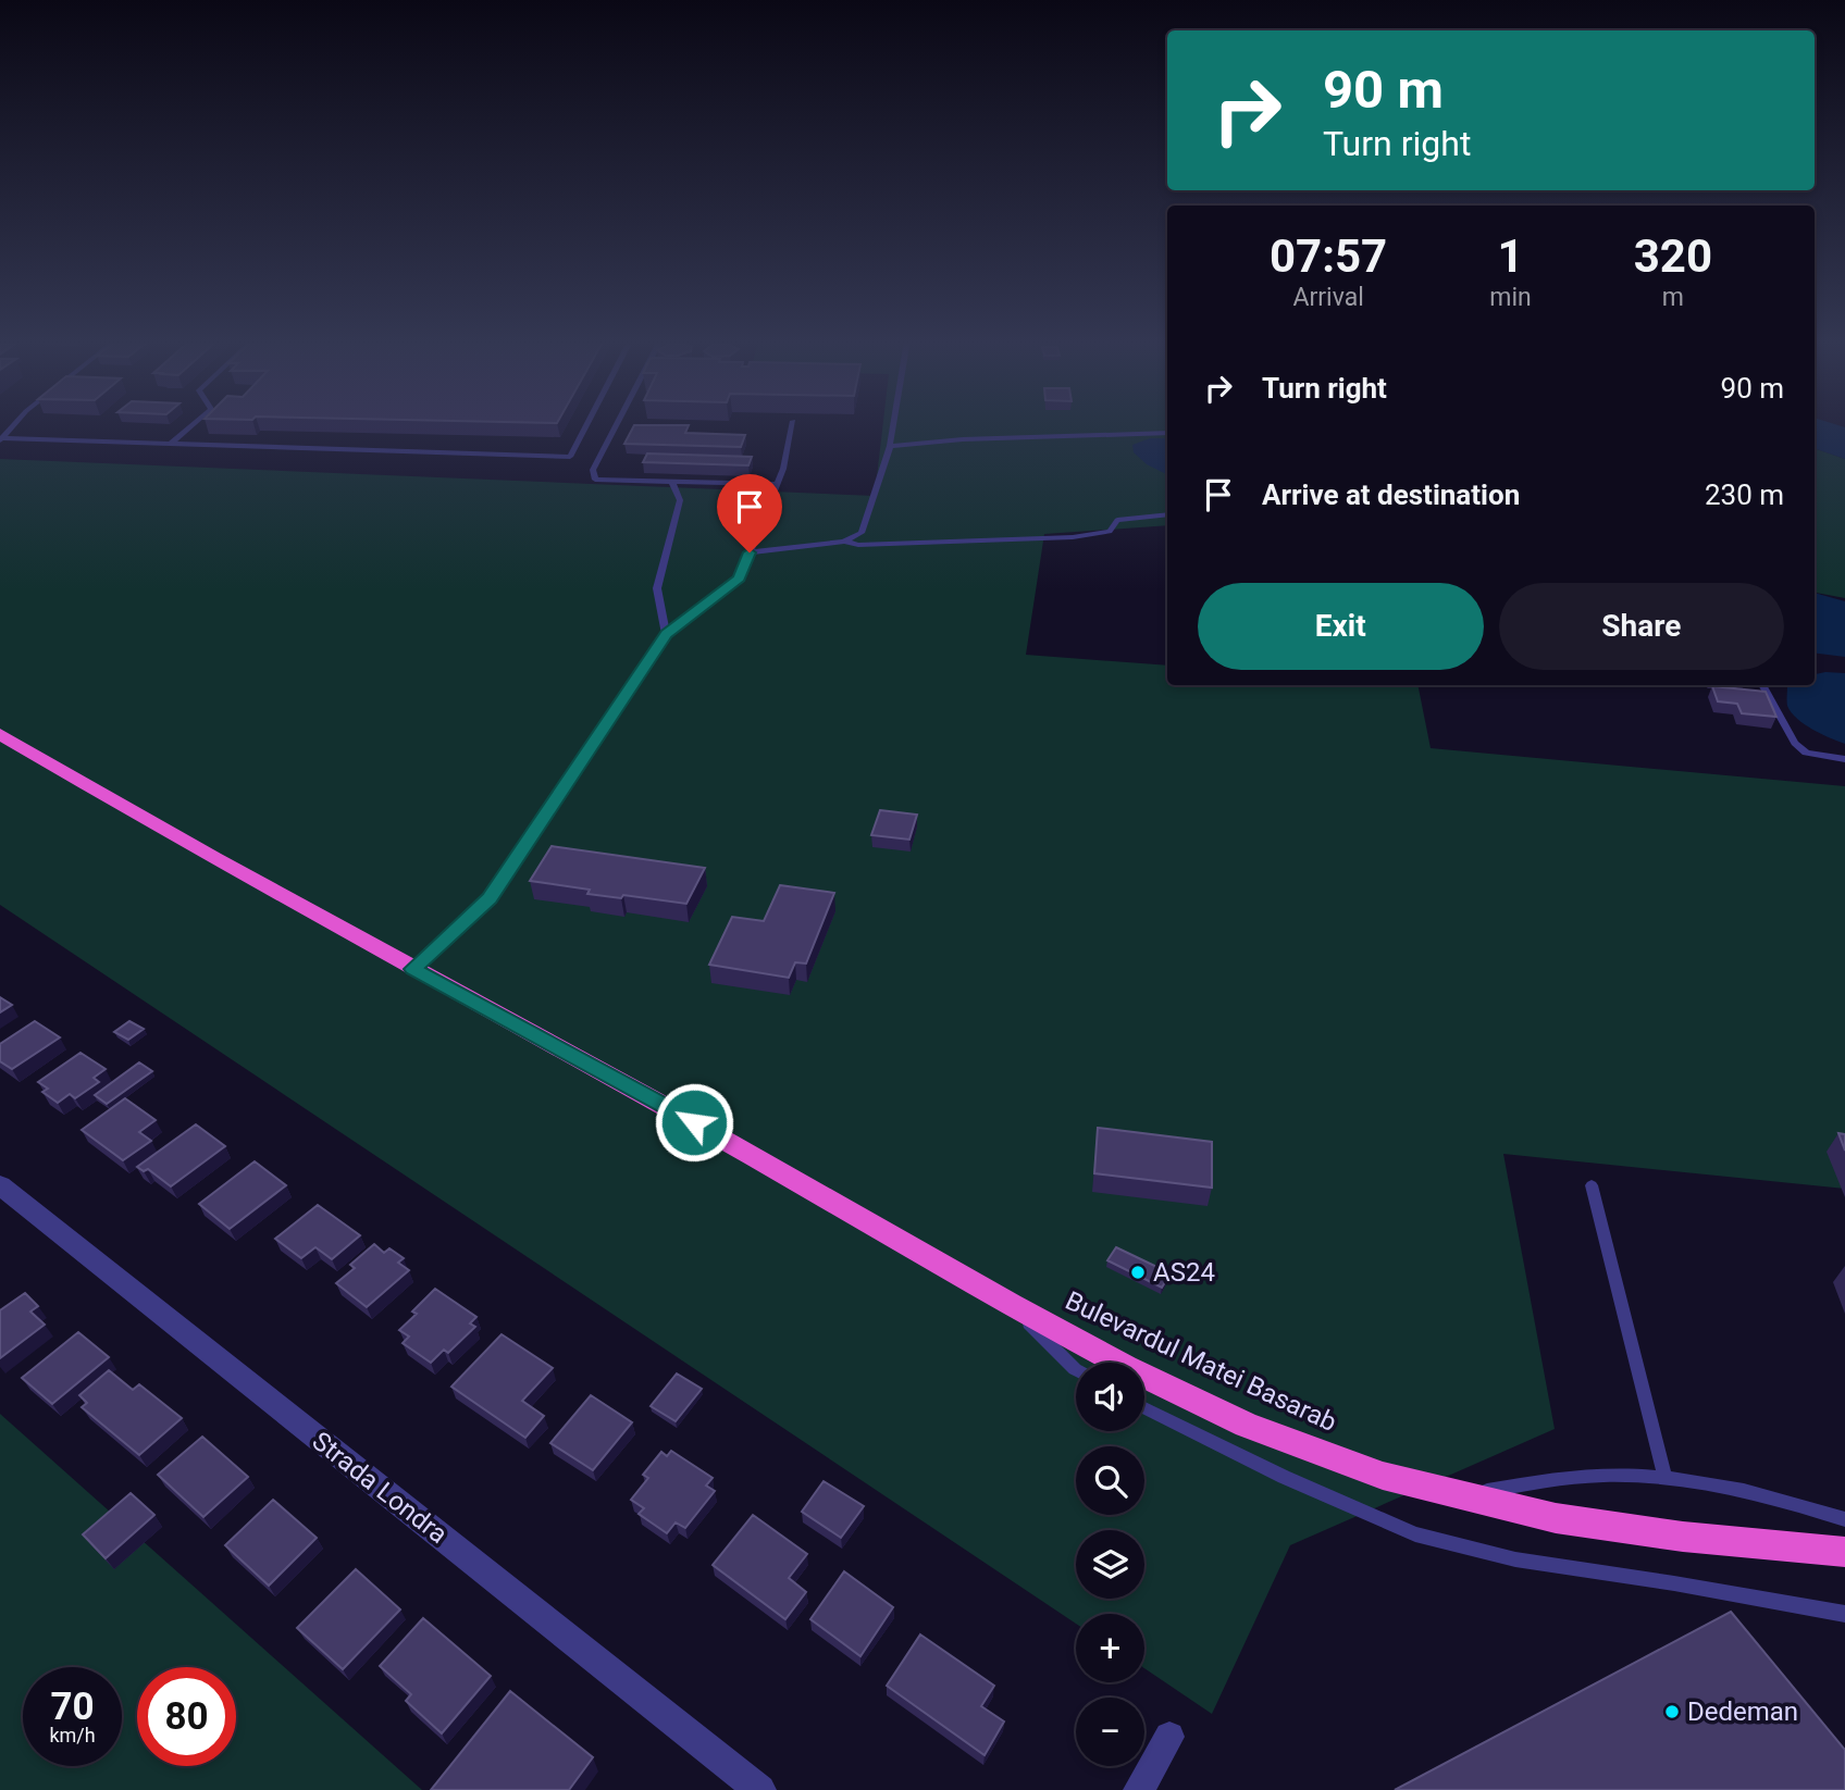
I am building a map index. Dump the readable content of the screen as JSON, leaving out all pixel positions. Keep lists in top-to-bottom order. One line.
{"streets":{"highway":["Bulevardul Matei Basarab"],"street":["Strada Londra"]},"places":["AS24","Dedeman"],"page":{"turn":["90 m","Turn right"],"eta":["07:57","Arrival","1","min","320","m"],"list":[{"name":"Turn right","value":"90 m"},{"name":"Arrive at destination","value":"230 m"}],"buttons":["Exit","Share"],"map_buttons":["+","−"],"speed":"70 km/h","limit":"80"}}
